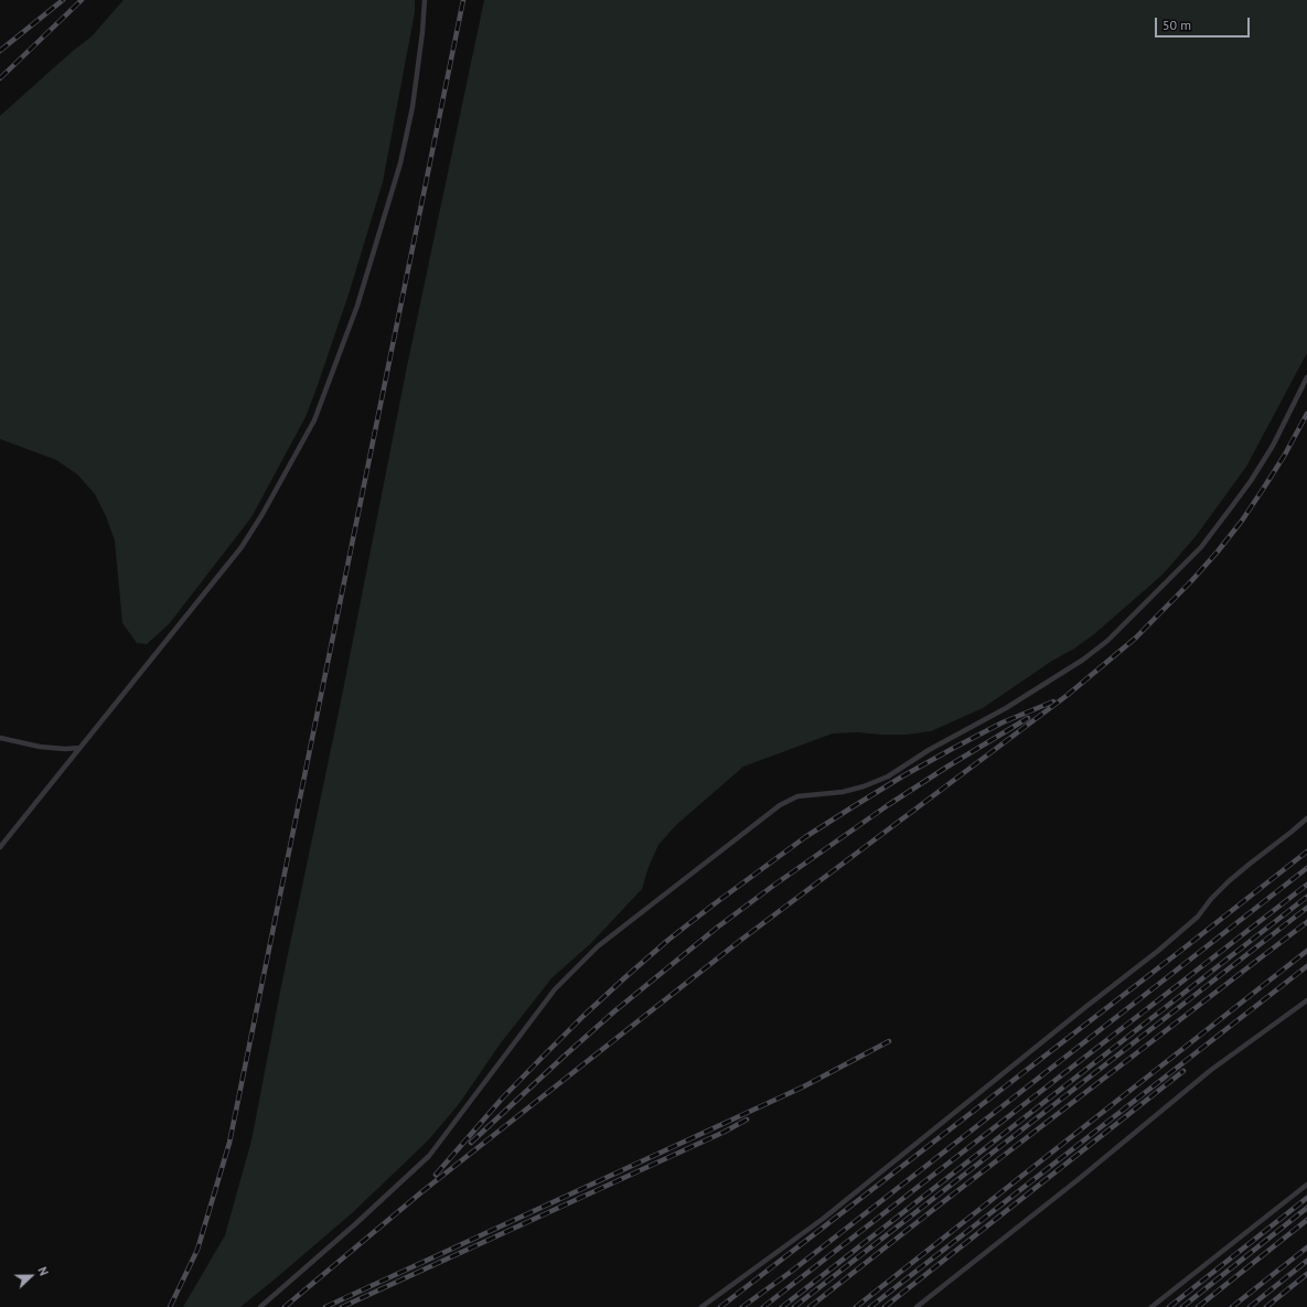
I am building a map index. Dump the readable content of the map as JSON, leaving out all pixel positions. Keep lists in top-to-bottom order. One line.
{"scale_bar":"50 m","north":"right"}
